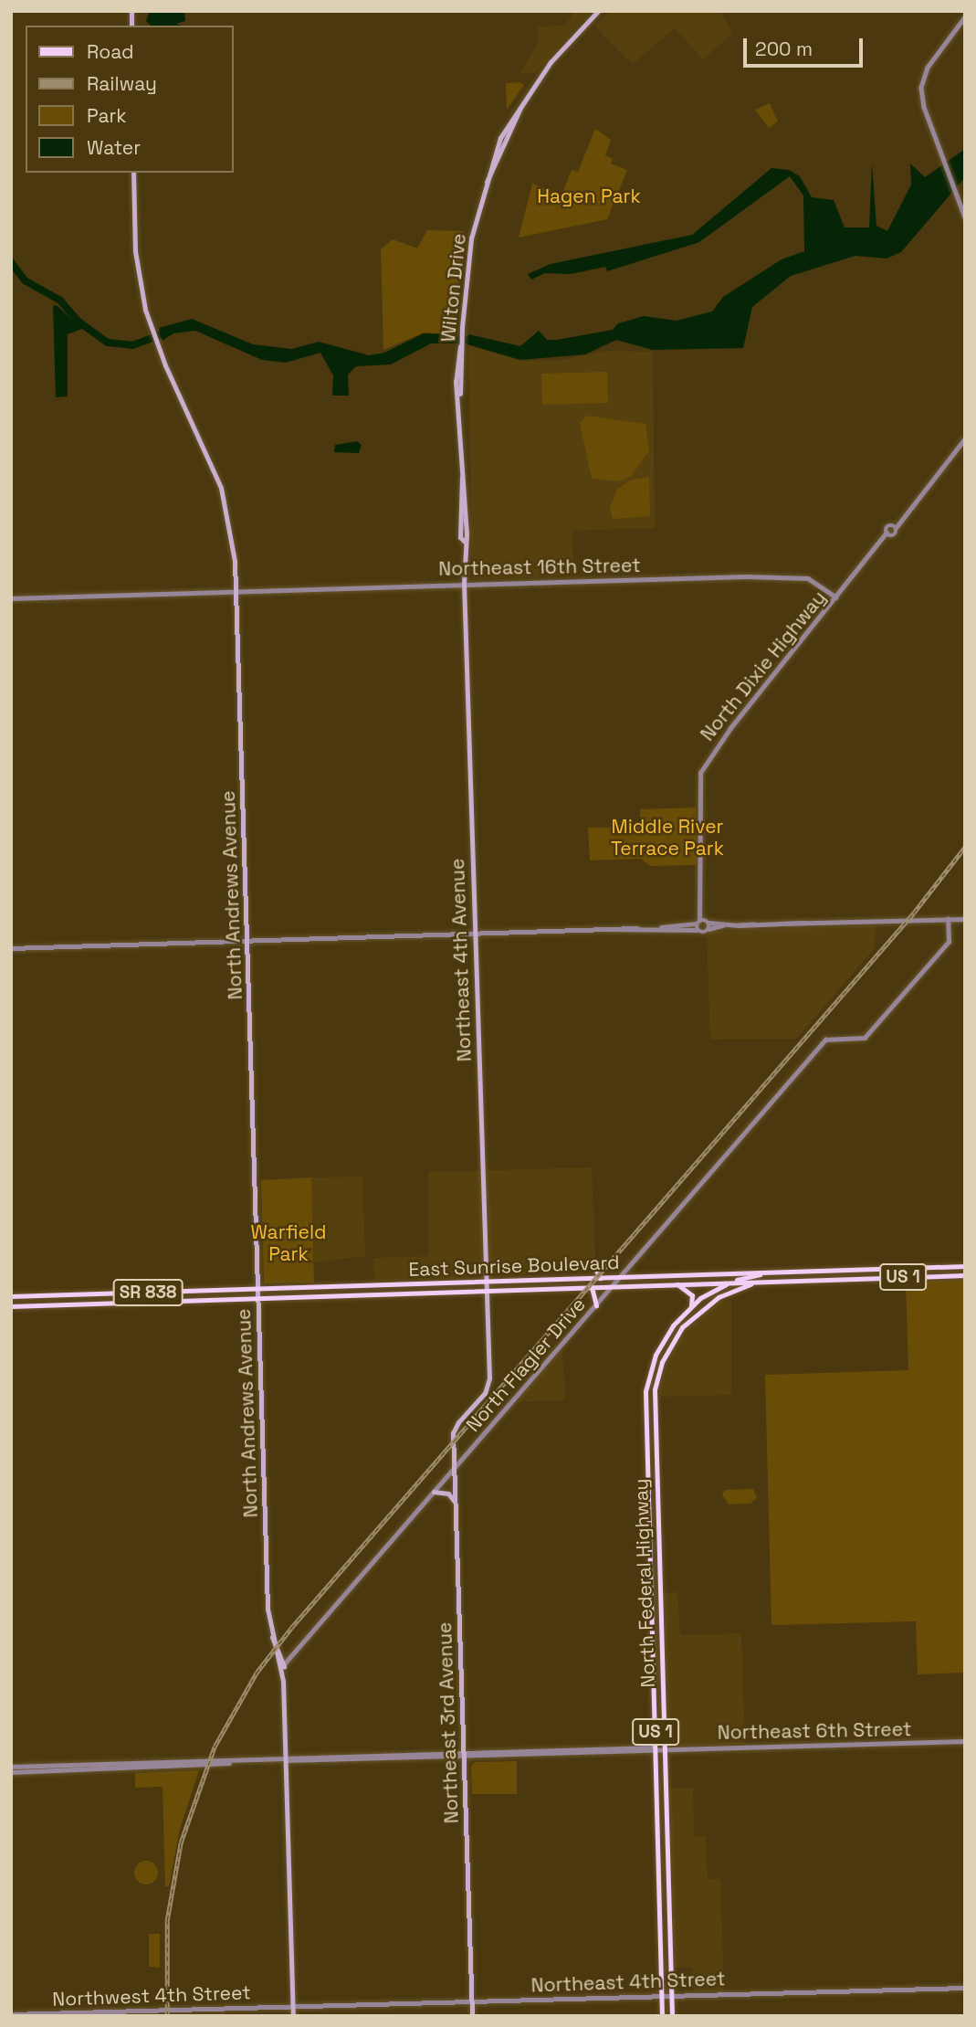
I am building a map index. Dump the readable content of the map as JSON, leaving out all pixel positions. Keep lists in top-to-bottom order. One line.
{"streets":{"main road":["Wilton Drive","North Andrews Avenue","Northeast 4th Avenue","East Sunrise Boulevard","US 1","SR 838","North Federal Highway","Northeast 3rd Avenue"],"street":["Northeast 16th Street","North Dixie Highway","North Flagler Drive","Northeast 6th Street","Northeast 4th Street","Northwest 4th Street"]},"crossings":[["Wilton Drive","Northeast 4th Avenue"],["Northeast 16th Street","North Dixie Highway"],["Northeast 16th Street","North Andrews Avenue"],["Northeast 16th Street","Northeast 4th Avenue"],["North Andrews Avenue","East Sunrise Boulevard"],["North Andrews Avenue","SR 838"],["North Andrews Avenue","North Flagler Drive"],["North Andrews Avenue","Northeast 6th Street"],["North Andrews Avenue","Northeast 4th Street"],["North Andrews Avenue","Northwest 4th Street"],["Northeast 4th Avenue","East Sunrise Boulevard"],["Northeast 4th Avenue","Northeast 3rd Avenue"],["East Sunrise Boulevard","US 1"],["East Sunrise Boulevard","SR 838"],["East Sunrise Boulevard","North Flagler Drive"],["East Sunrise Boulevard","North Federal Highway"],["US 1","North Federal Highway"],["North Flagler Drive","Northeast 3rd Avenue"],["North Federal Highway","Northeast 6th Street"],["North Federal Highway","Northeast 4th Street"],["Northeast 3rd Avenue","Northeast 6th Street"],["Northeast 3rd Avenue","Northeast 4th Street"],["Northeast 4th Street","Northwest 4th Street"]],"parks":["Hagen Park","Middle River Terrace Park","Warfield Park"],"legend":["Road","Railway","Park","Water"],"scale_bar":"200 m"}
